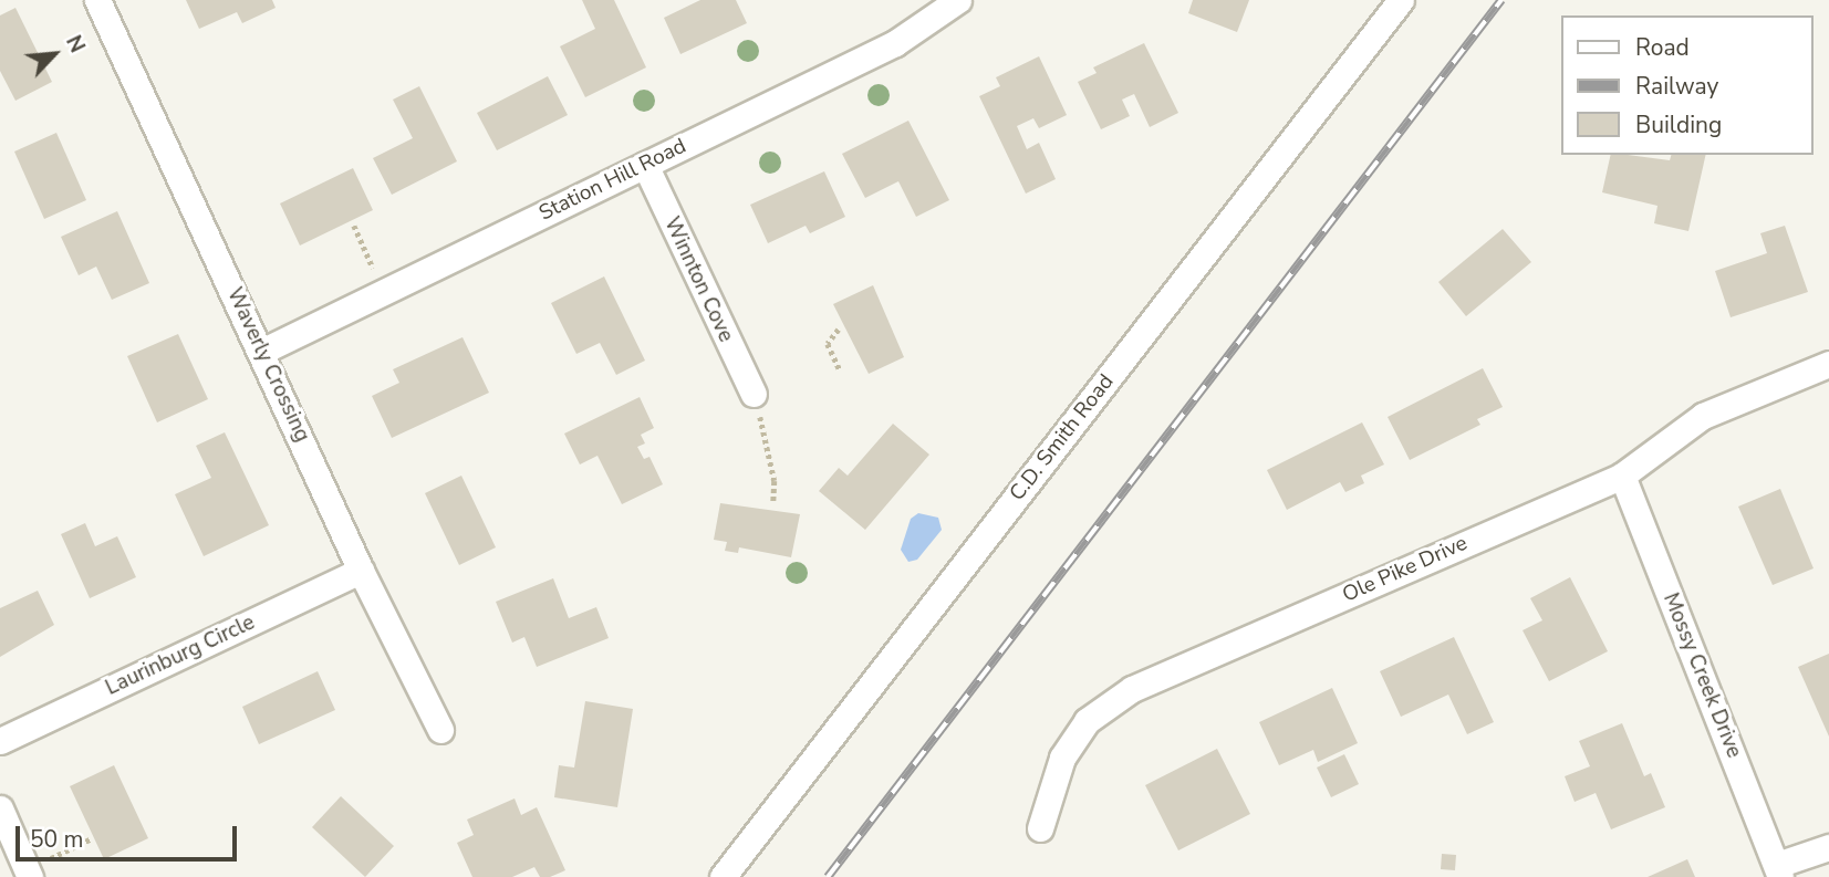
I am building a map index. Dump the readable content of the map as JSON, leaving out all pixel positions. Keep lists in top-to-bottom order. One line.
{"streets":{"street":["Station Hill Road","Winnton Cove","Waverly Crossing","C.D. Smith Road","Ole Pike Drive","Laurinburg Circle","Mossy Creek Drive"]},"crossings":[["Station Hill Road","Winnton Cove"],["Station Hill Road","Waverly Crossing"],["Waverly Crossing","Laurinburg Circle"],["Ole Pike Drive","Mossy Creek Drive"]],"legend":["Road","Railway","Building"],"scale_bar":"50 m","north":"top right"}
